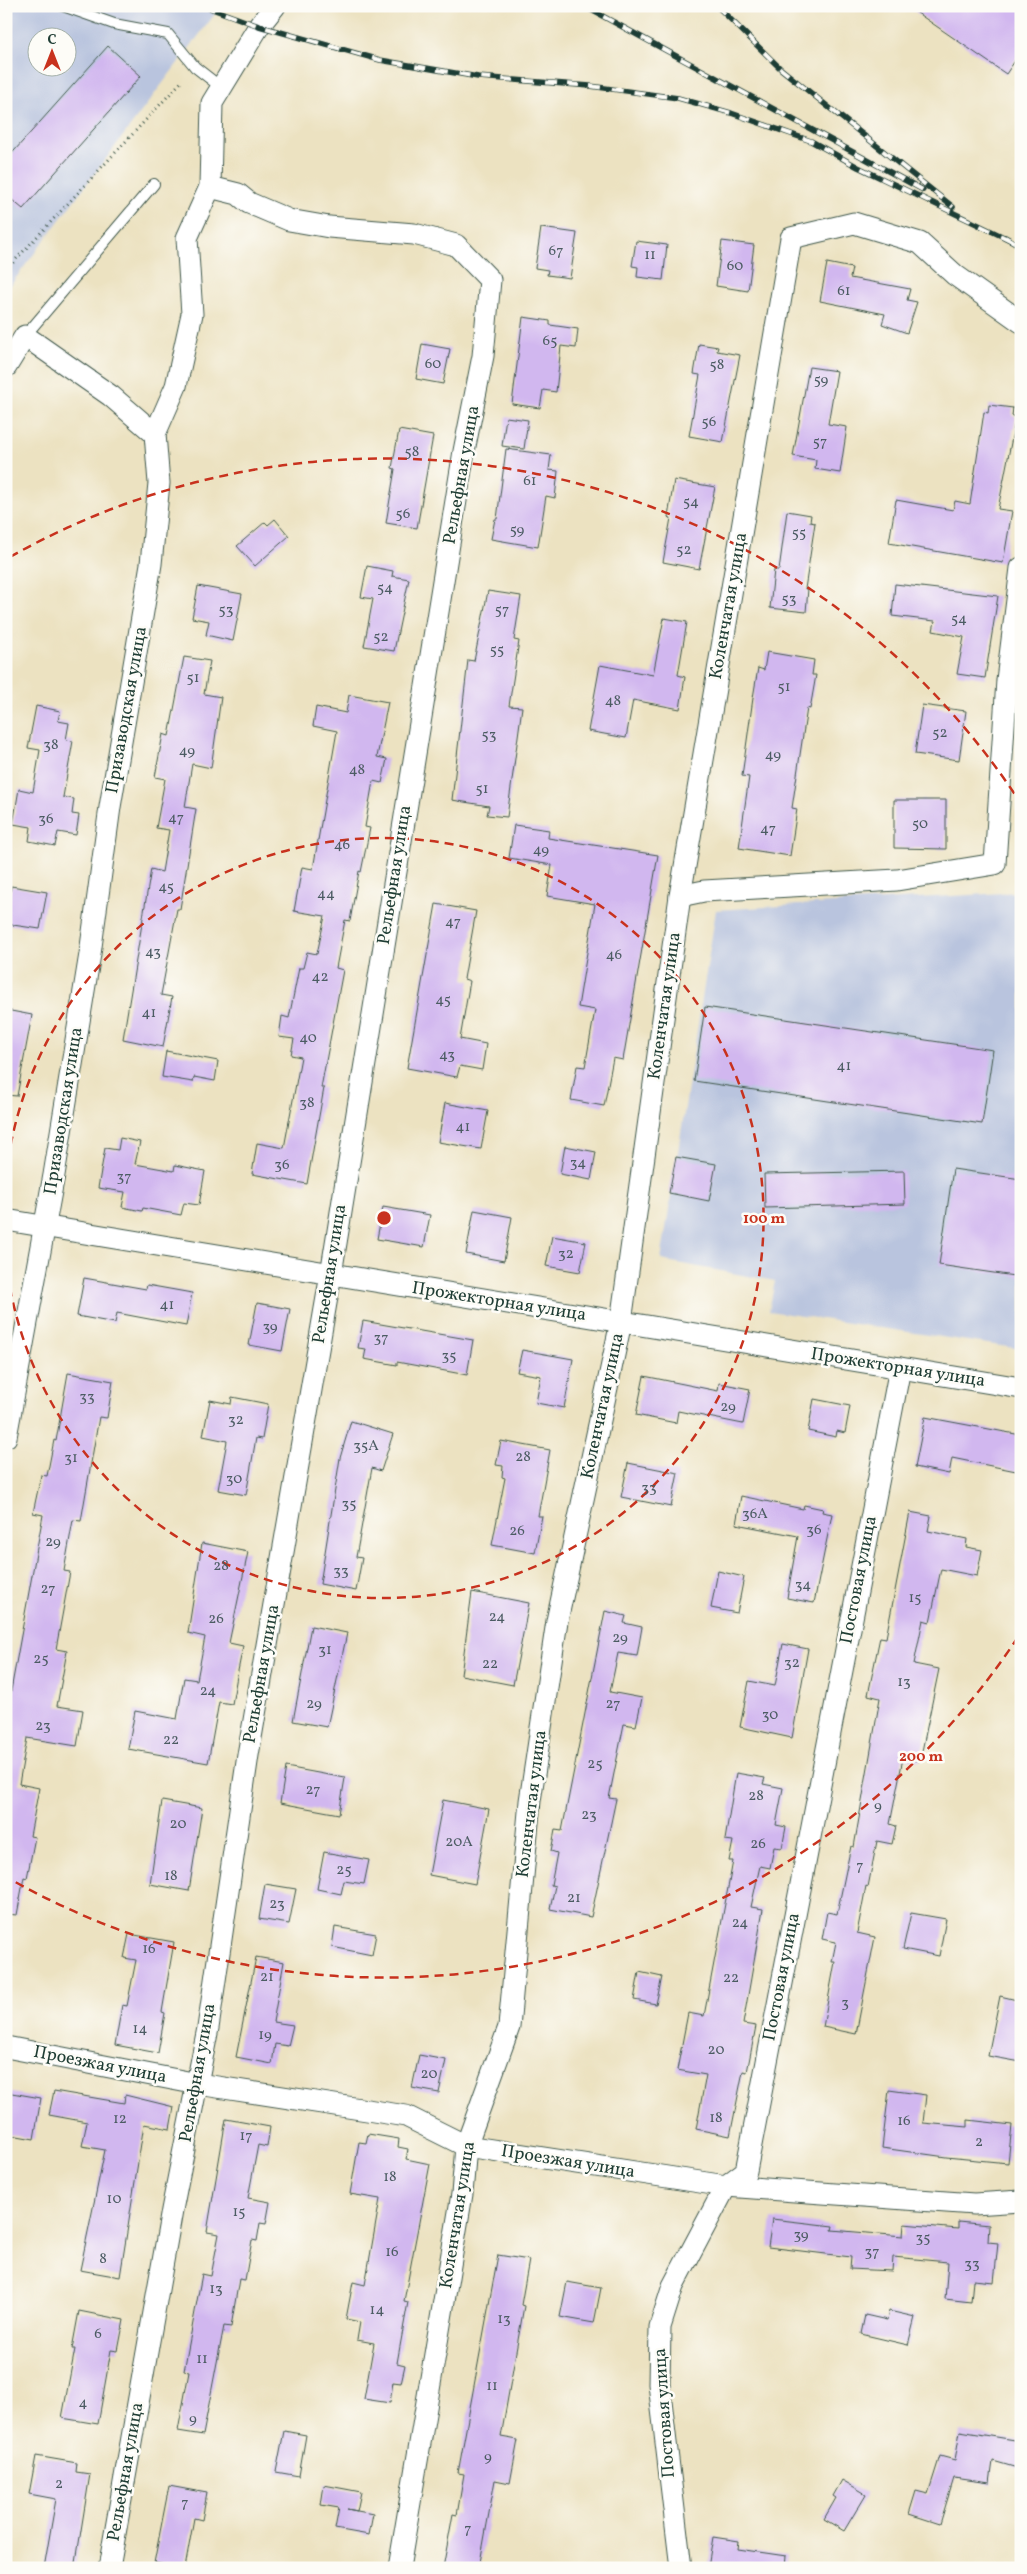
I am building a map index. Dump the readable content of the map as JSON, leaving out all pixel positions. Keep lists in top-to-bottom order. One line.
{"streets":{"street":["Рельефная улица","Коленчатая улица","Призаводская улица","Прожекторная улица","Постовая улица","Проезжая улица"]},"crossings":[["Рельефная улица","Призаводская улица"],["Рельефная улица","Прожекторная улица"],["Рельефная улица","Проезжая улица"],["Коленчатая улица","Прожекторная улица"],["Коленчатая улица","Проезжая улица"],["Призаводская улица","Прожекторная улица"],["Прожекторная улица","Постовая улица"],["Постовая улица","Проезжая улица"]],"house_numbers":["67","11","60","61","65","60","58","59","56","57","58","61","54","56","59","55","52","54","53","53","57","54","52","55","51","51","48","52","53","38","49","49","48","51","47","36","50","47","46","49","45","44","47","43","46","42","45","41","40","43","41","38","41","34","36","37","32","41","39","37","35","33","29","32","35А","28","31","30","33","35","36А","36","26","29","28","33","34","27","15","24","26","29","31","25","32","22","13","24","29","27","30","23","22","25","27","28","9","23","20","20А","26","7","25","18","21","23","24","16","21","22","3","14","19","20","20","18","12","16","17","2","18","10","15","39","35","16","37","8","33","13","14","13","6","11","11","4","9","9","2","7","7"],"north":"top","rings":["100 m","200 m"]}
